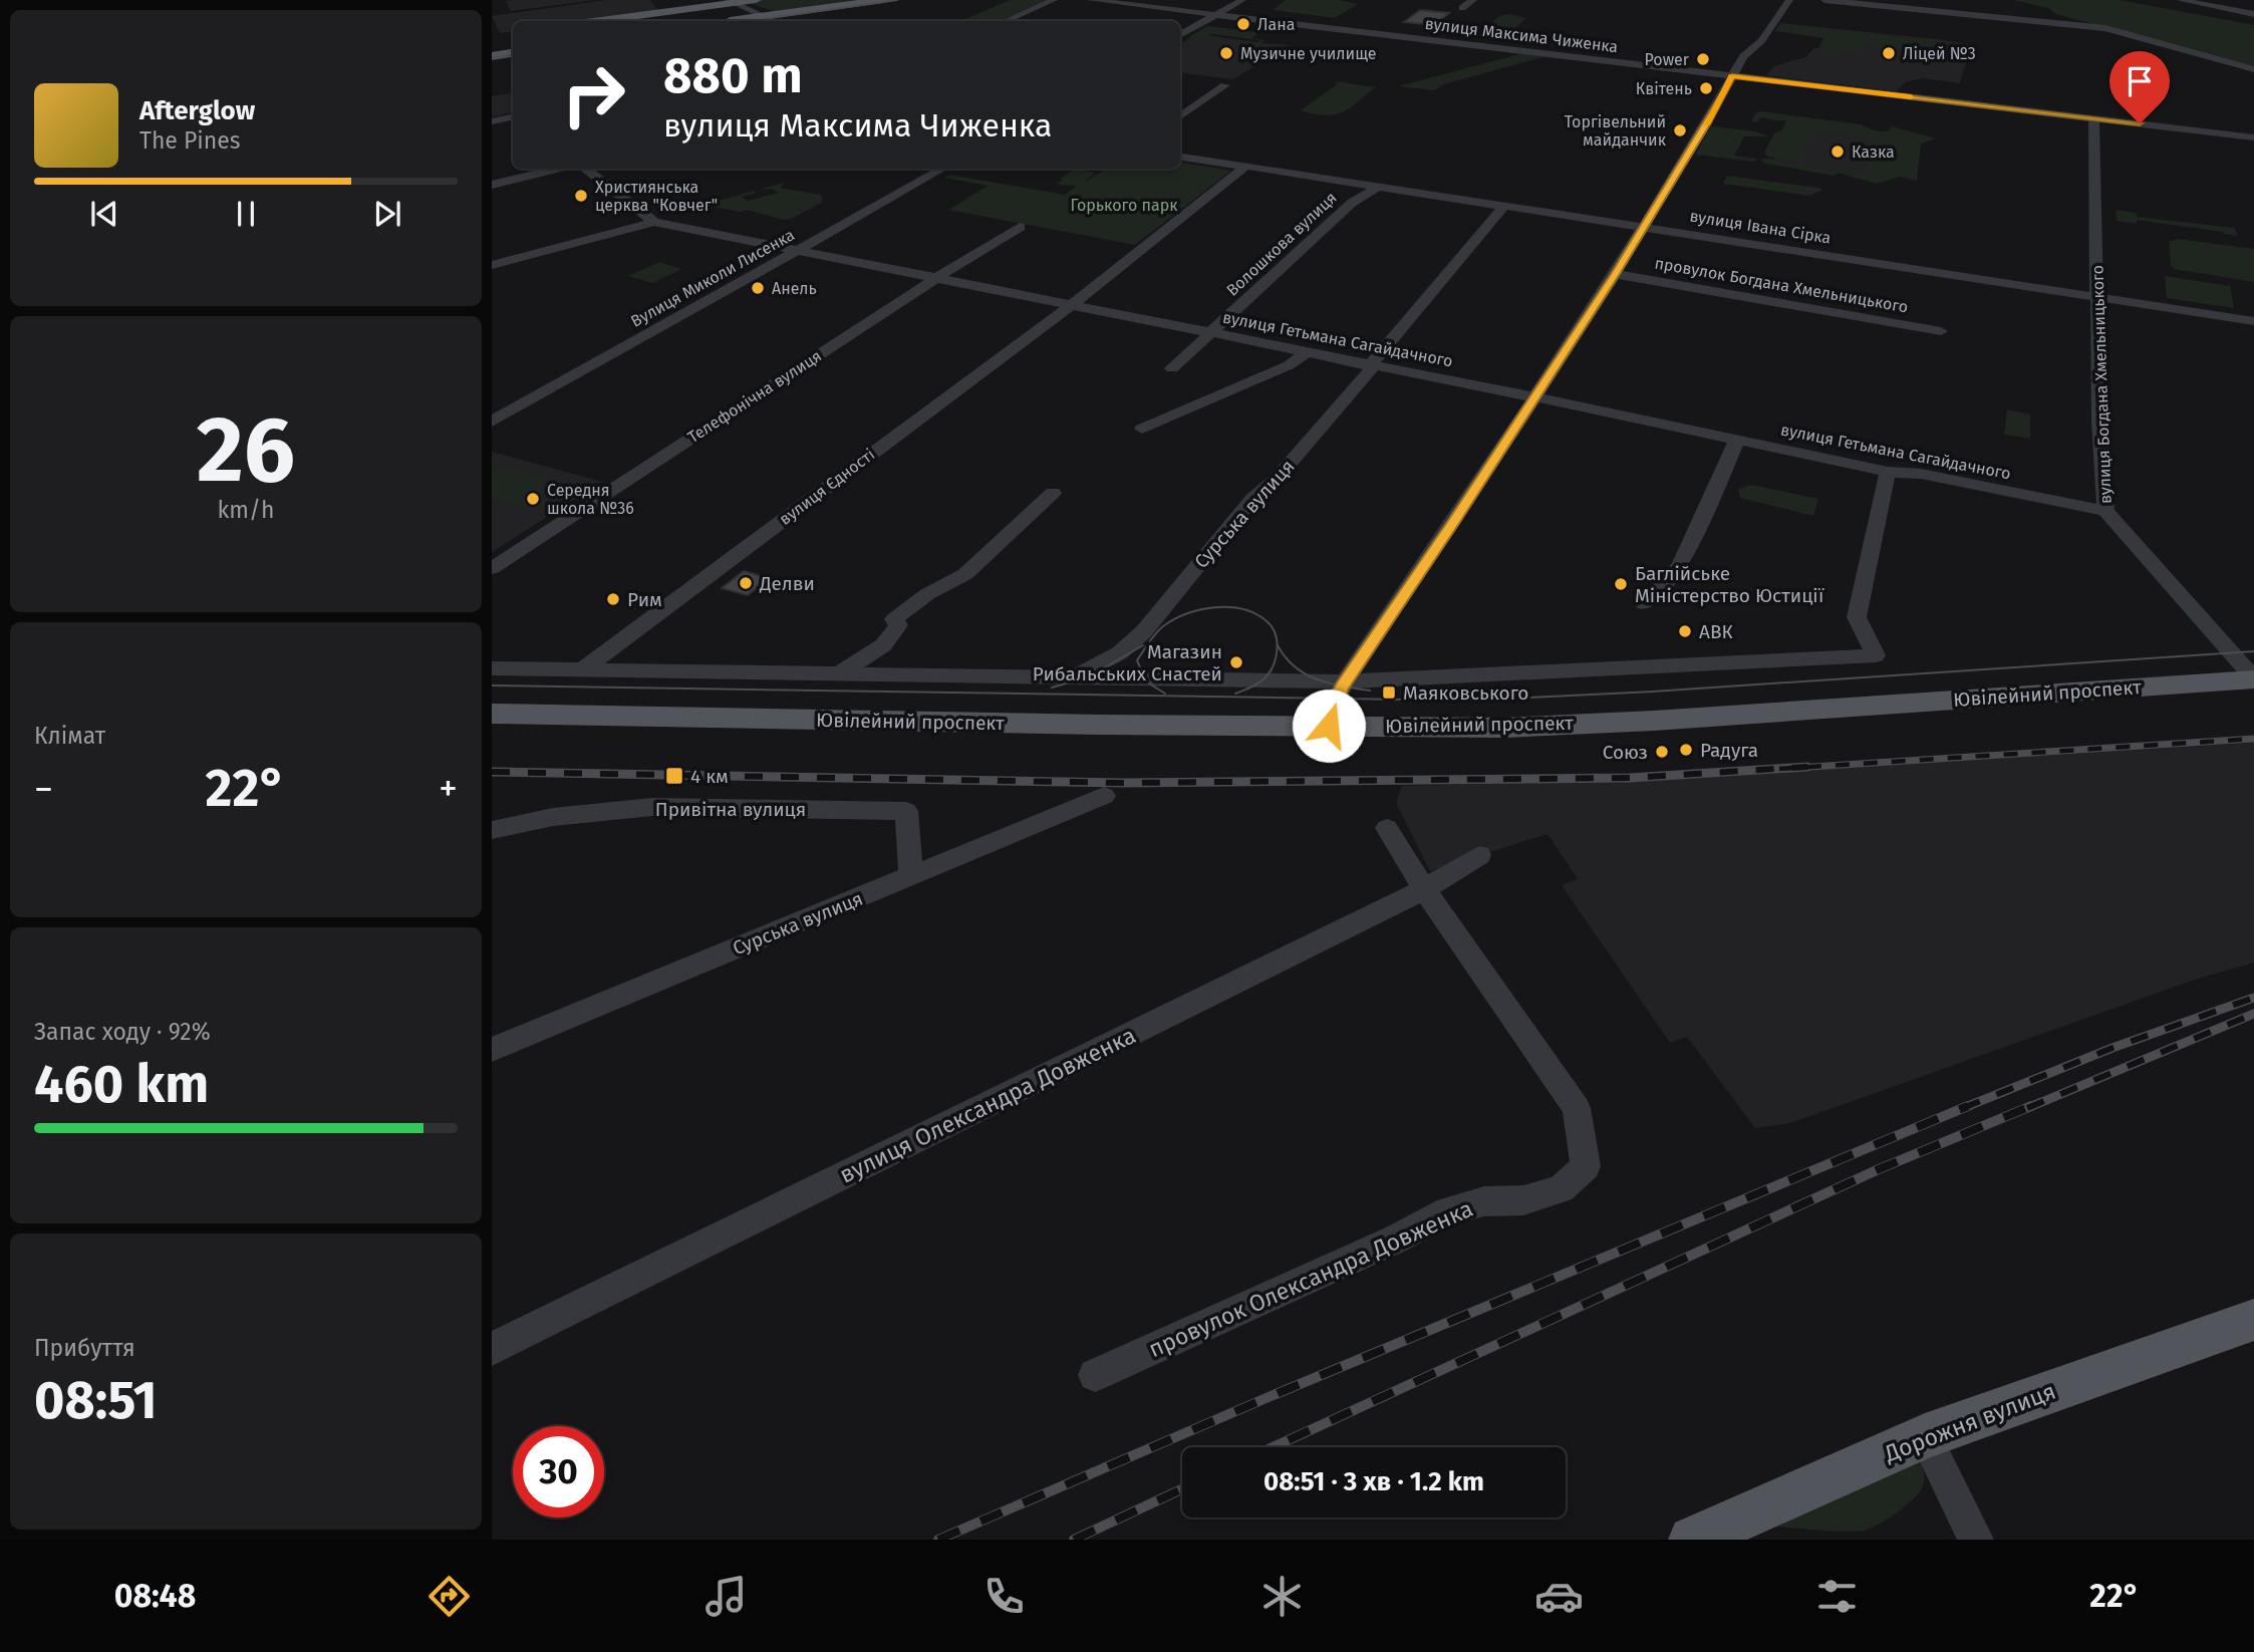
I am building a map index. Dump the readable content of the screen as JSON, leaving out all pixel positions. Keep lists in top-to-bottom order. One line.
{"streets":{"main road":["Ювілейний проспект","Дорожня вулиця"],"street":["вулиця Максима Чиженка","вулиця Івана Сірка","Волошкова вулиця","Вулиця Миколи Лисенка","провулок Богдана Хмельницького","вулиця Гетьмана Сагайдачного","вулиця Богдана Хмельницького","Телефонічна вулиця","вулиця Єдності","Сурська вулиця","Привітна вулиця","вулиця Олександра Довженка","провулок Олександра Довженка"]},"crossings":[["вулиця Максима Чиженка","вулиця Богдана Хмельницького"],["вулиця Івана Сірка","Волошкова вулиця"],["вулиця Івана Сірка","вулиця Богдана Хмельницького"],["вулиця Івана Сірка","вулиця Єдності"],["вулиця Івана Сірка","Сурська вулиця"],["Волошкова вулиця","вулиця Гетьмана Сагайдачного"],["Вулиця Миколи Лисенка","вулиця Гетьмана Сагайдачного"],["вулиця Гетьмана Сагайдачного","вулиця Богдана Хмельницького"],["вулиця Гетьмана Сагайдачного","Телефонічна вулиця"],["вулиця Гетьмана Сагайдачного","вулиця Єдності"],["вулиця Гетьмана Сагайдачного","Сурська вулиця"],["вулиця Богдана Хмельницького","Ювілейний проспект"],["Сурська вулиця","Привітна вулиця"],["вулиця Олександра Довженка","провулок Олександра Довженка"]],"parks":["Горького парк"],"places":{"other":["Лана","Музичне училище","Ліцей №3","Power","Квітень","Торгівельний майданчик","Казка","Християнська церква \"Ковчег\"","Анель","Середня школа №36","Делви","Баглійське Міністерство Юстиції","Рим","АВК","Магазин Рибальських Снастей","Радуга","Союз"],"transit":["Маяковського","4 км"]},"page":{"turn":["880 m","вулиця Максима Чиженка"],"song":["Afterglow","The Pines"],"tile":[["26","km/h"],"Клімат",["Запас ходу · 92%","460 km"],["Прибуття","08:51"]],"heat":["−","22°","+"],"limit":"30","trip":"08:51 · 3 хв · 1.2 km","tabs":["08:48","22°"]}}
